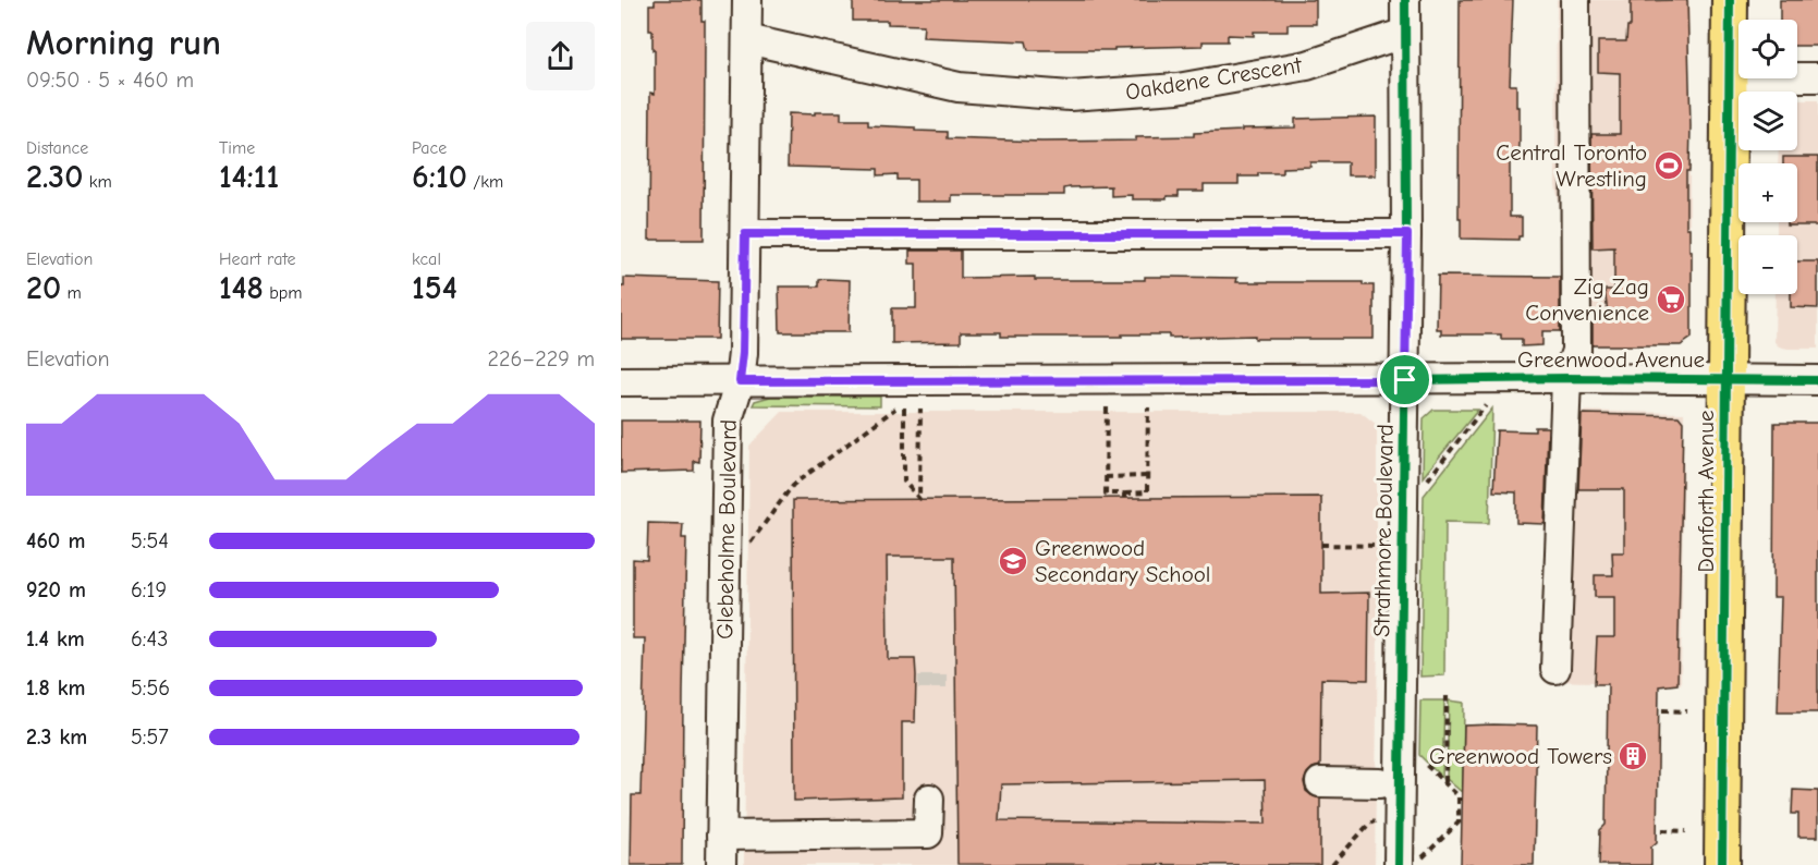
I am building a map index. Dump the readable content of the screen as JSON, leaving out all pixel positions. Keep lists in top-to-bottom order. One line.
{"streets":{"main road":["Danforth Avenue"],"street":["Oakdene Crescent","Greenwood Avenue","Glebeholme Boulevard","Strathmore Boulevard"]},"crossings":[["Oakdene Crescent","Glebeholme Boulevard"],["Oakdene Crescent","Strathmore Boulevard"],["Greenwood Avenue","Danforth Avenue"],["Greenwood Avenue","Glebeholme Boulevard"],["Greenwood Avenue","Strathmore Boulevard"]],"places":{"sports":["Central Toronto Wrestling"],"supermarket":["Zig Zag Convenience"],"school or university":["Greenwood Secondary School"],"building":["Greenwood Towers"]},"page":{"heading":["Morning run","09:50 · 5 × 460 m"],"map_buttons":["+","−"],"stats":[["Distance","2.30 km"],["Time","14:11"],["Pace","6:10 /km"],["Elevation","20 m"],["Heart rate","148 bpm"],["kcal","154"]],"chart":["Elevation","226–229 m"],"list":[{"name":"460 m","note":"5:54"},{"name":"920 m","note":"6:19"},{"name":"1.4 km","note":"6:43"},{"name":"1.8 km","note":"5:56"},{"name":"2.3 km","note":"5:57"}]}}
